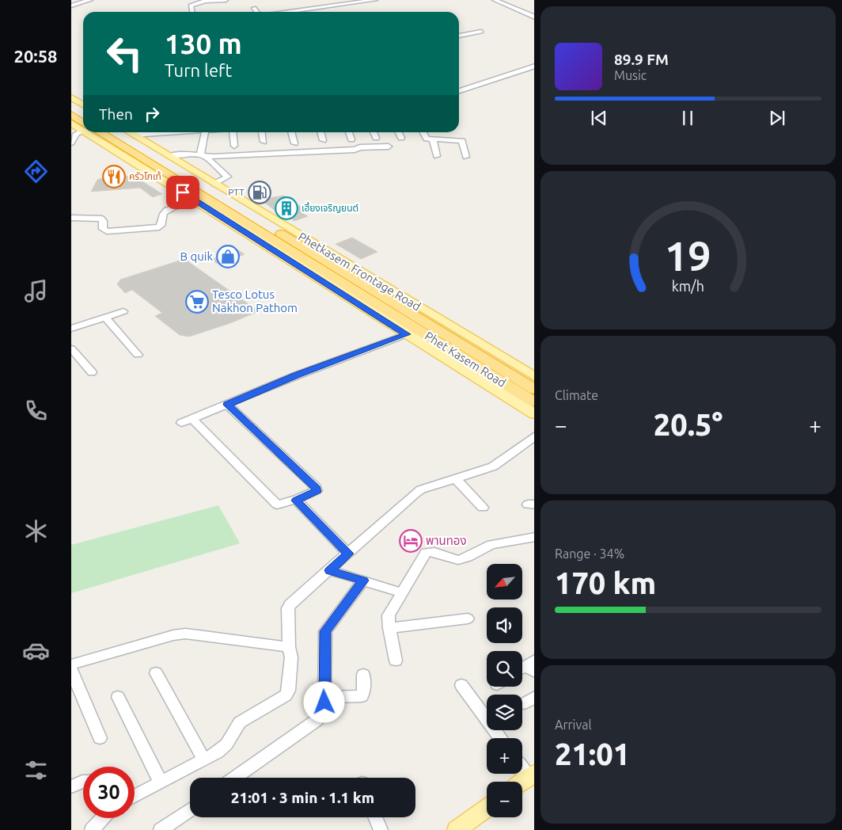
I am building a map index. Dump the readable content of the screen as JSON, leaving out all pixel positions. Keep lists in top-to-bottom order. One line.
{"streets":{"highway":["Phet Kasem Road"],"main road":["Phetkasem Frontage Road"]},"places":{"restaurant":["ครัวโกเท้"],"fuel station":["PTT"],"building":["เฮี้ยงเจริญยนต์"],"shop":["B quik"],"supermarket":["Tesco Lotus Nakhon Pathom"],"hotel":["พานทอง"]},"north":"bottom left","page":{"tabs":"20:58","turn":["130 m","Turn left"],"song":["89.9 FM","Music"],"then":"Then","tile":["Climate",["Range · 34%","170 km"],["Arrival","21:01"]],"heat":["−","20.5°","+"],"map_buttons":["+","−"],"limit":"30","trip":"21:01 · 3 min · 1.1 km","gauge":["19","km/h"]}}
